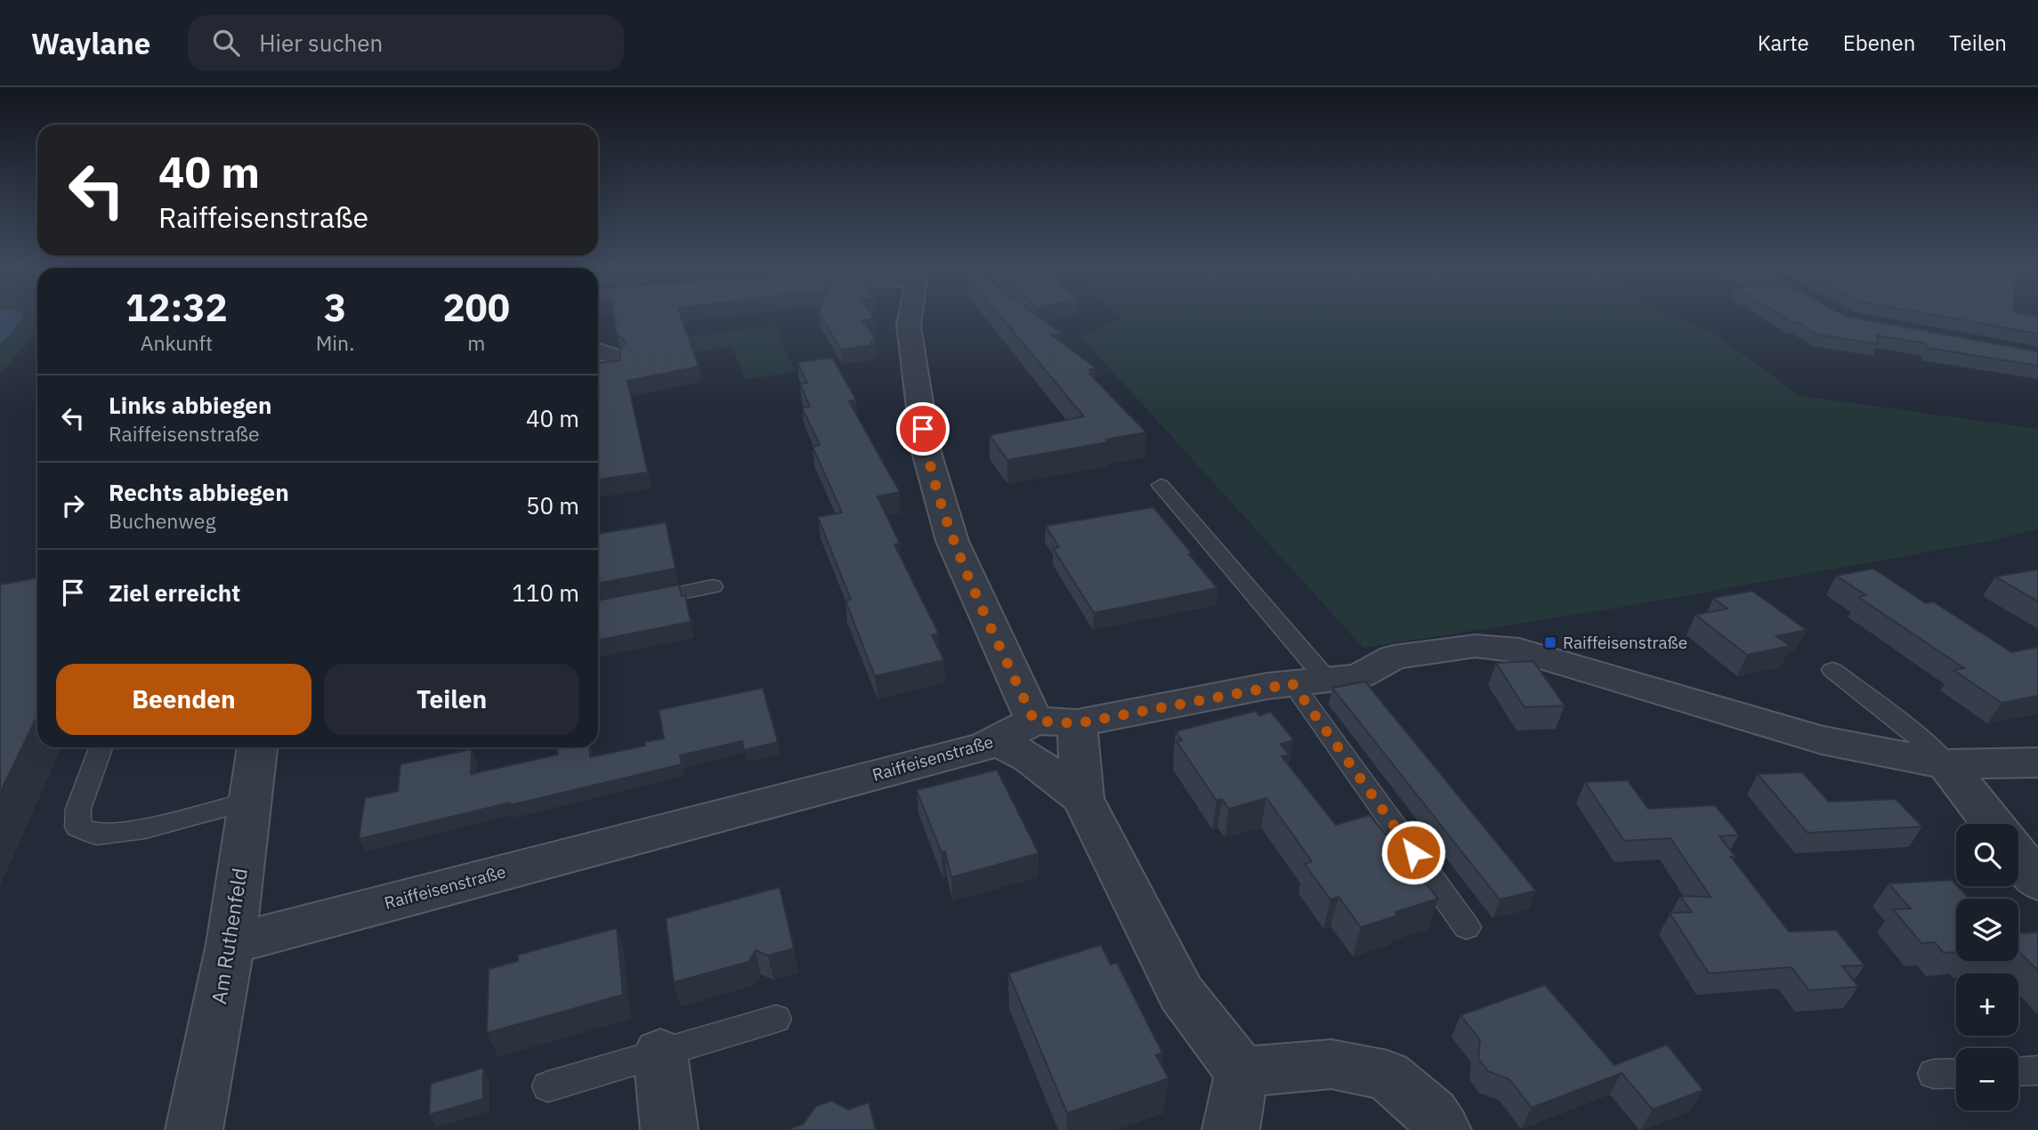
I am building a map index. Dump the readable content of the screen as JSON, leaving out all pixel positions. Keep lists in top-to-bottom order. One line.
{"streets":{"street":["Raiffeisenstraße","Am Ruthenfeld"]},"crossings":[["Raiffeisenstraße","Am Ruthenfeld"]],"places":{"transit":["Raiffeisenstraße"]},"page":{"header":"Waylane","search":"Hier suchen","nav":["Karte","Ebenen","Teilen"],"turn":["40 m","Raiffeisenstraße"],"eta":["12:32","Ankunft","3","Min.","200","m"],"list":[{"name":"Links abbiegen","note":"Raiffeisenstraße","value":"40 m"},{"name":"Rechts abbiegen","note":"Buchenweg","value":"50 m"},{"name":"Ziel erreicht","value":"110 m"}],"buttons":["Beenden","Teilen"],"map_buttons":["+","−"]}}
